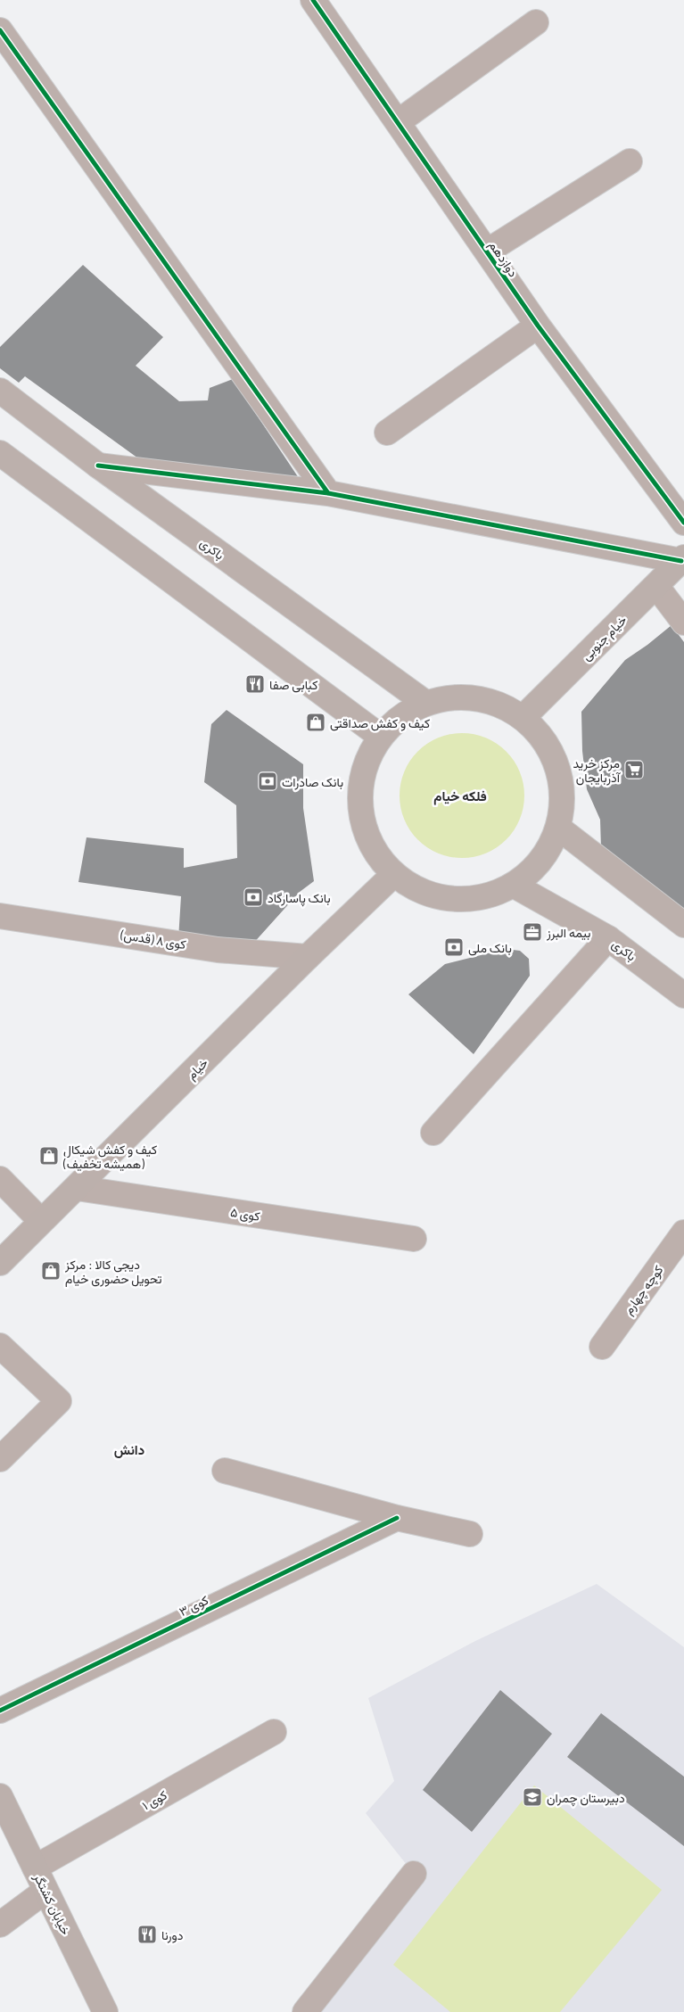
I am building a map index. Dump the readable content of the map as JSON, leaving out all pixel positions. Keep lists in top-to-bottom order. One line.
{"streets":{"main road":["باکری","خیام جنوبی","خیام","خیابان کشتگر"],"street":["دوازدهم","کوی ۸ (قدس)","کوی ۵","کوچه چهارم","کوی ۳","کوی ۱"]},"crossings":[["کوی ۸ (قدس)","خیام"],["خیام","کوی ۵"],["کوی ۱","خیابان کشتگر"]],"districts":["فلکه خیام","دانش"],"places":{"restaurant":["کبابی صفا","دورنا"],"shop":["کیف و کفش صداقتی","کیف و کفش شیکال (همیشه تخفیف)","دیجی کالا : مرکز تحویل حضوری خیام"],"supermarket":["مرکز خرید آذربایجان"],"bank":["بانک صادرات","بانک پاسارگاد","بانک ملی"],"office":["بیمه البرز"],"school or university":["دبیرستان چمران"]}}
